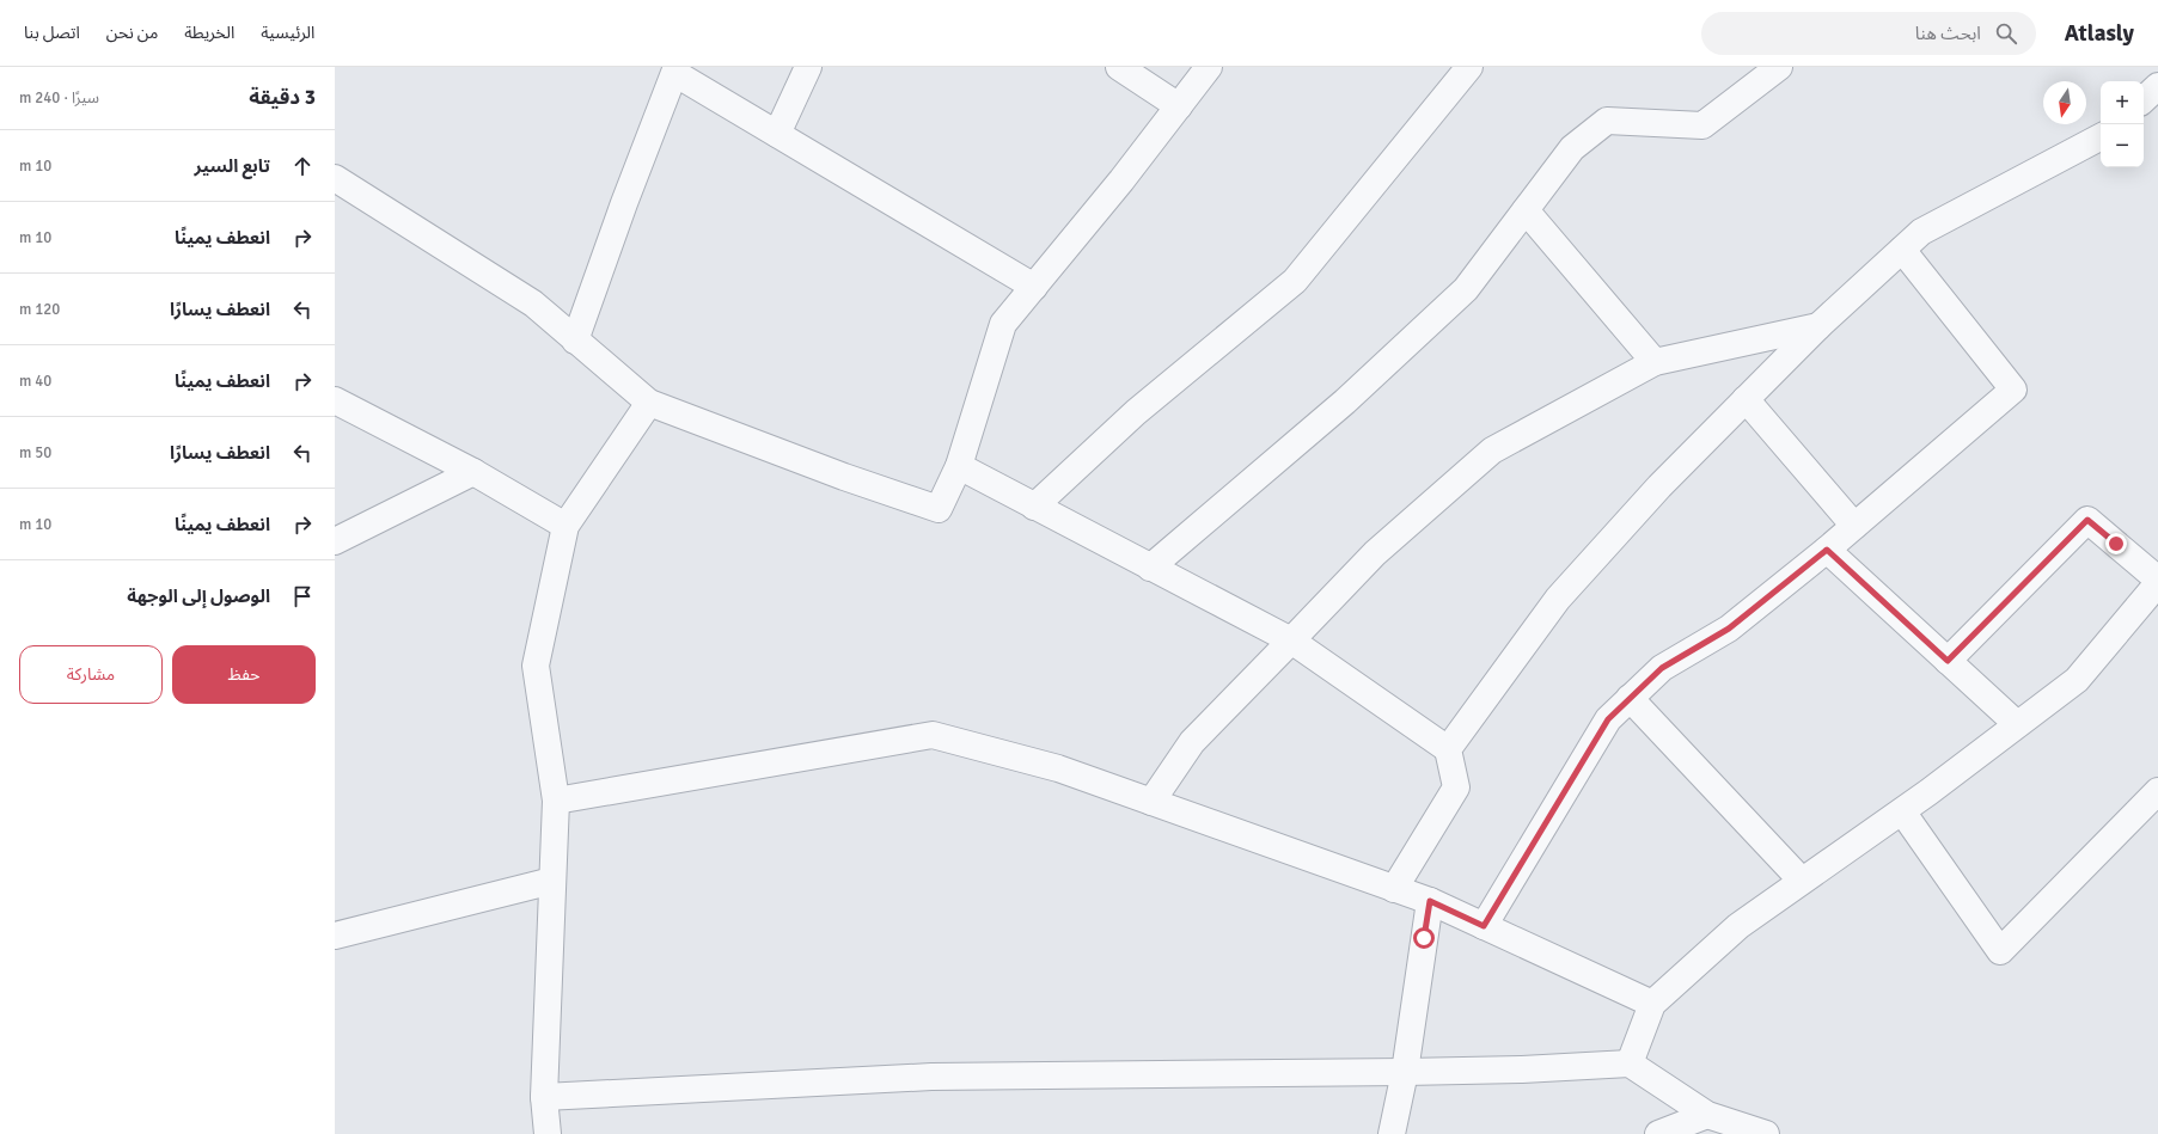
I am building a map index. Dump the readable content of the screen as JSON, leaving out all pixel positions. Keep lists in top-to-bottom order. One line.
{"north":"bottom","page":{"header":"Atlasly","search":"ابحث هنا","nav":["الرئيسية","الخريطة","من نحن","اتصل بنا"],"heading":["3 دقيقة","سيرًا · 240 m"],"map_buttons":["+","−"],"list":[["تابع السير","10 m"],["انعطف يمينًا","10 m"],["انعطف يسارًا","120 m"],["انعطف يمينًا","40 m"],["انعطف يسارًا","50 m"],["انعطف يمينًا","10 m"],"الوصول إلى الوجهة"],"buttons":["حفظ","مشاركة"]}}
